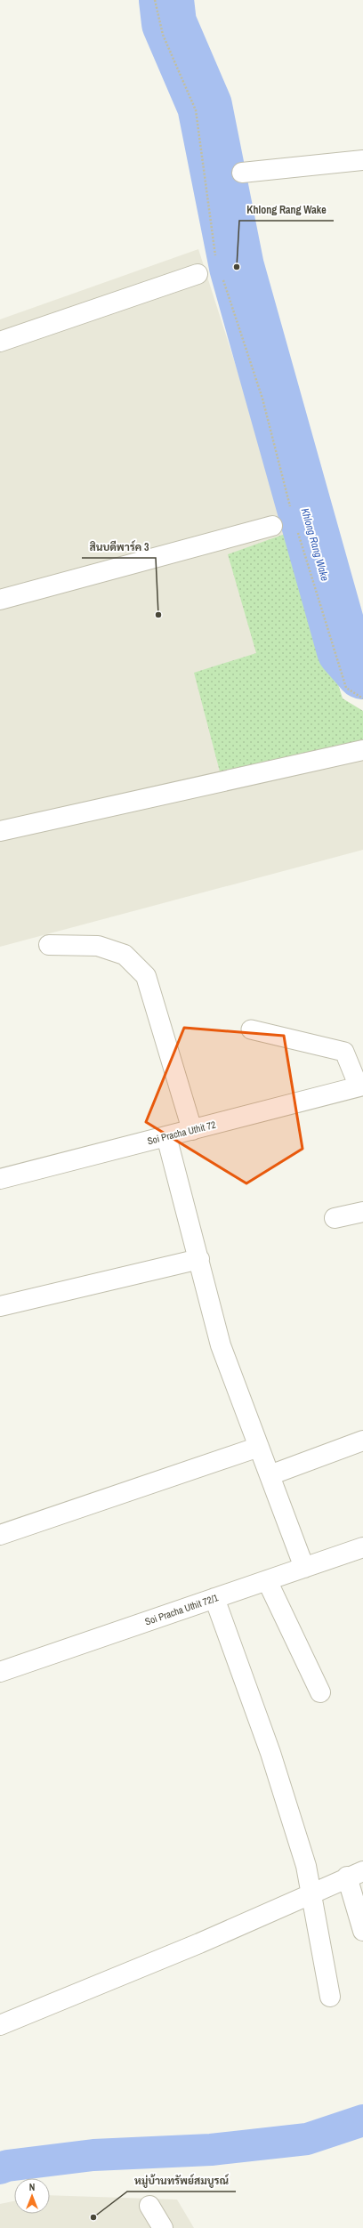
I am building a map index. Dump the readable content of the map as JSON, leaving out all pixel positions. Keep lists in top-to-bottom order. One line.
{"streets":{"street":["Soi Pracha Uthit 72","Soi Pracha Uthit 72/1"]},"water":["Khlong Rang Wake"],"places":["Khlong Rang Wake","สินบดีพาร์ค 3","หมู่บ้านทรัพย์สมบูรณ์"],"north":"top"}
